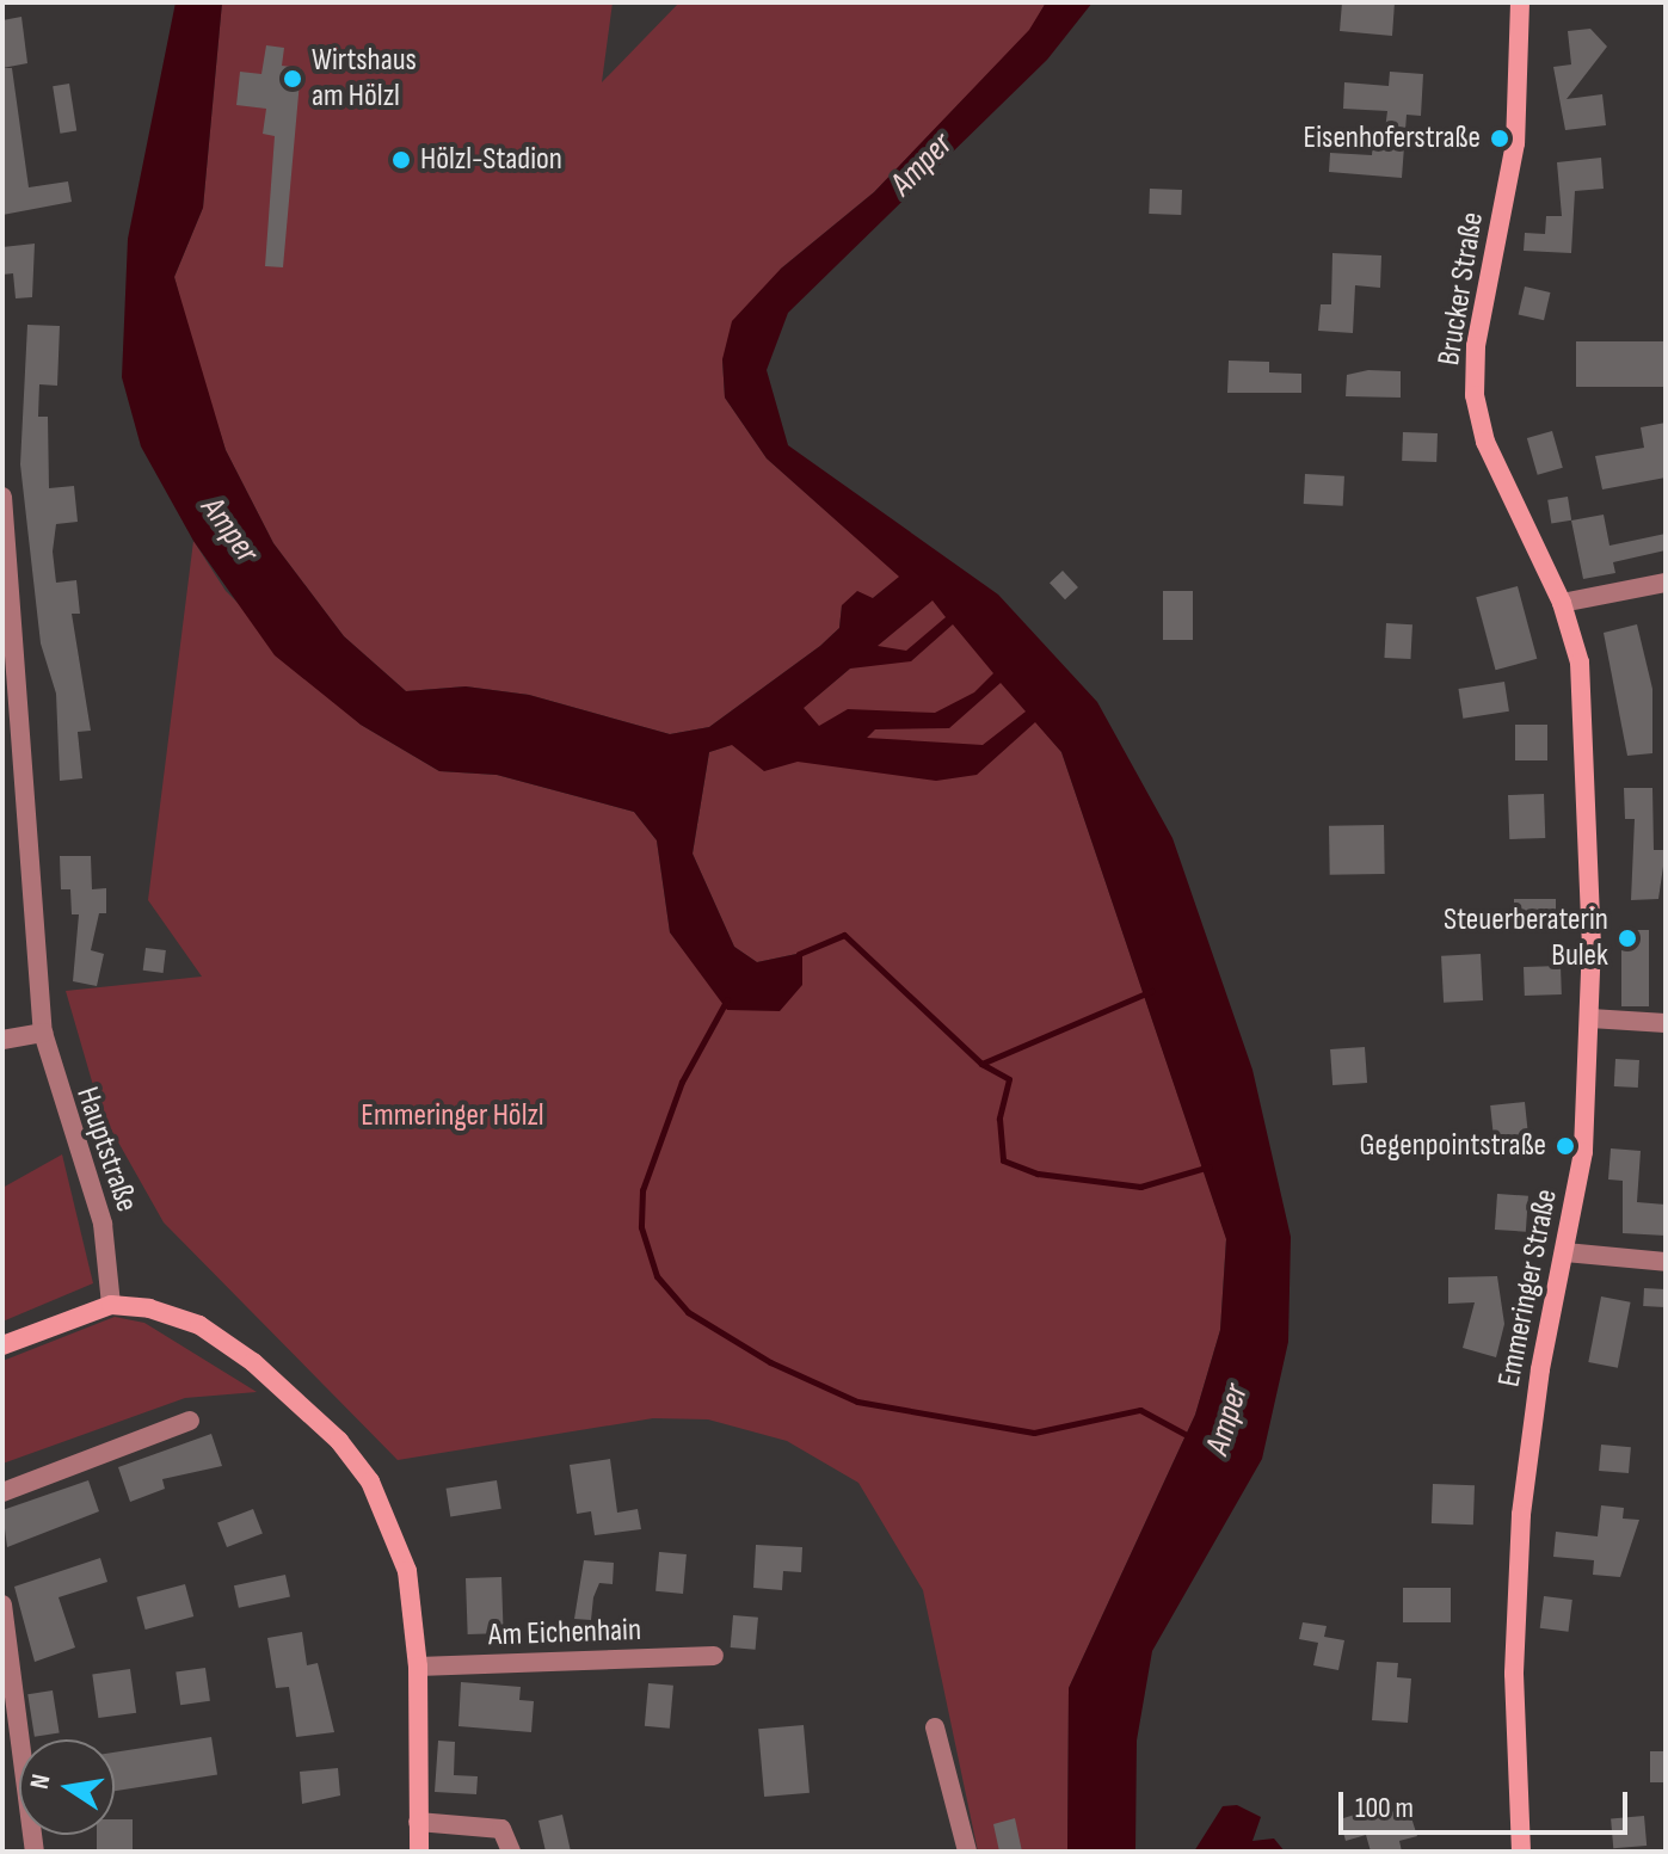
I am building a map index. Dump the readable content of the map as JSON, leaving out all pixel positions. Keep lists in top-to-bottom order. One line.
{"streets":{"street":["Brucker Straße","Hauptstraße","Emmeringer Straße","Am Eichenhain"]},"crossings":[["Brucker Straße","Emmeringer Straße"]],"water":["Amper"],"parks":["Emmeringer Hölzl"],"places":["Wirtshaus am Hölzl","Eisenhoferstraße","Hölzl-Stadion","Steuerberaterin Bulek","Gegenpointstraße"],"scale_bar":"100 m","north":"left"}
